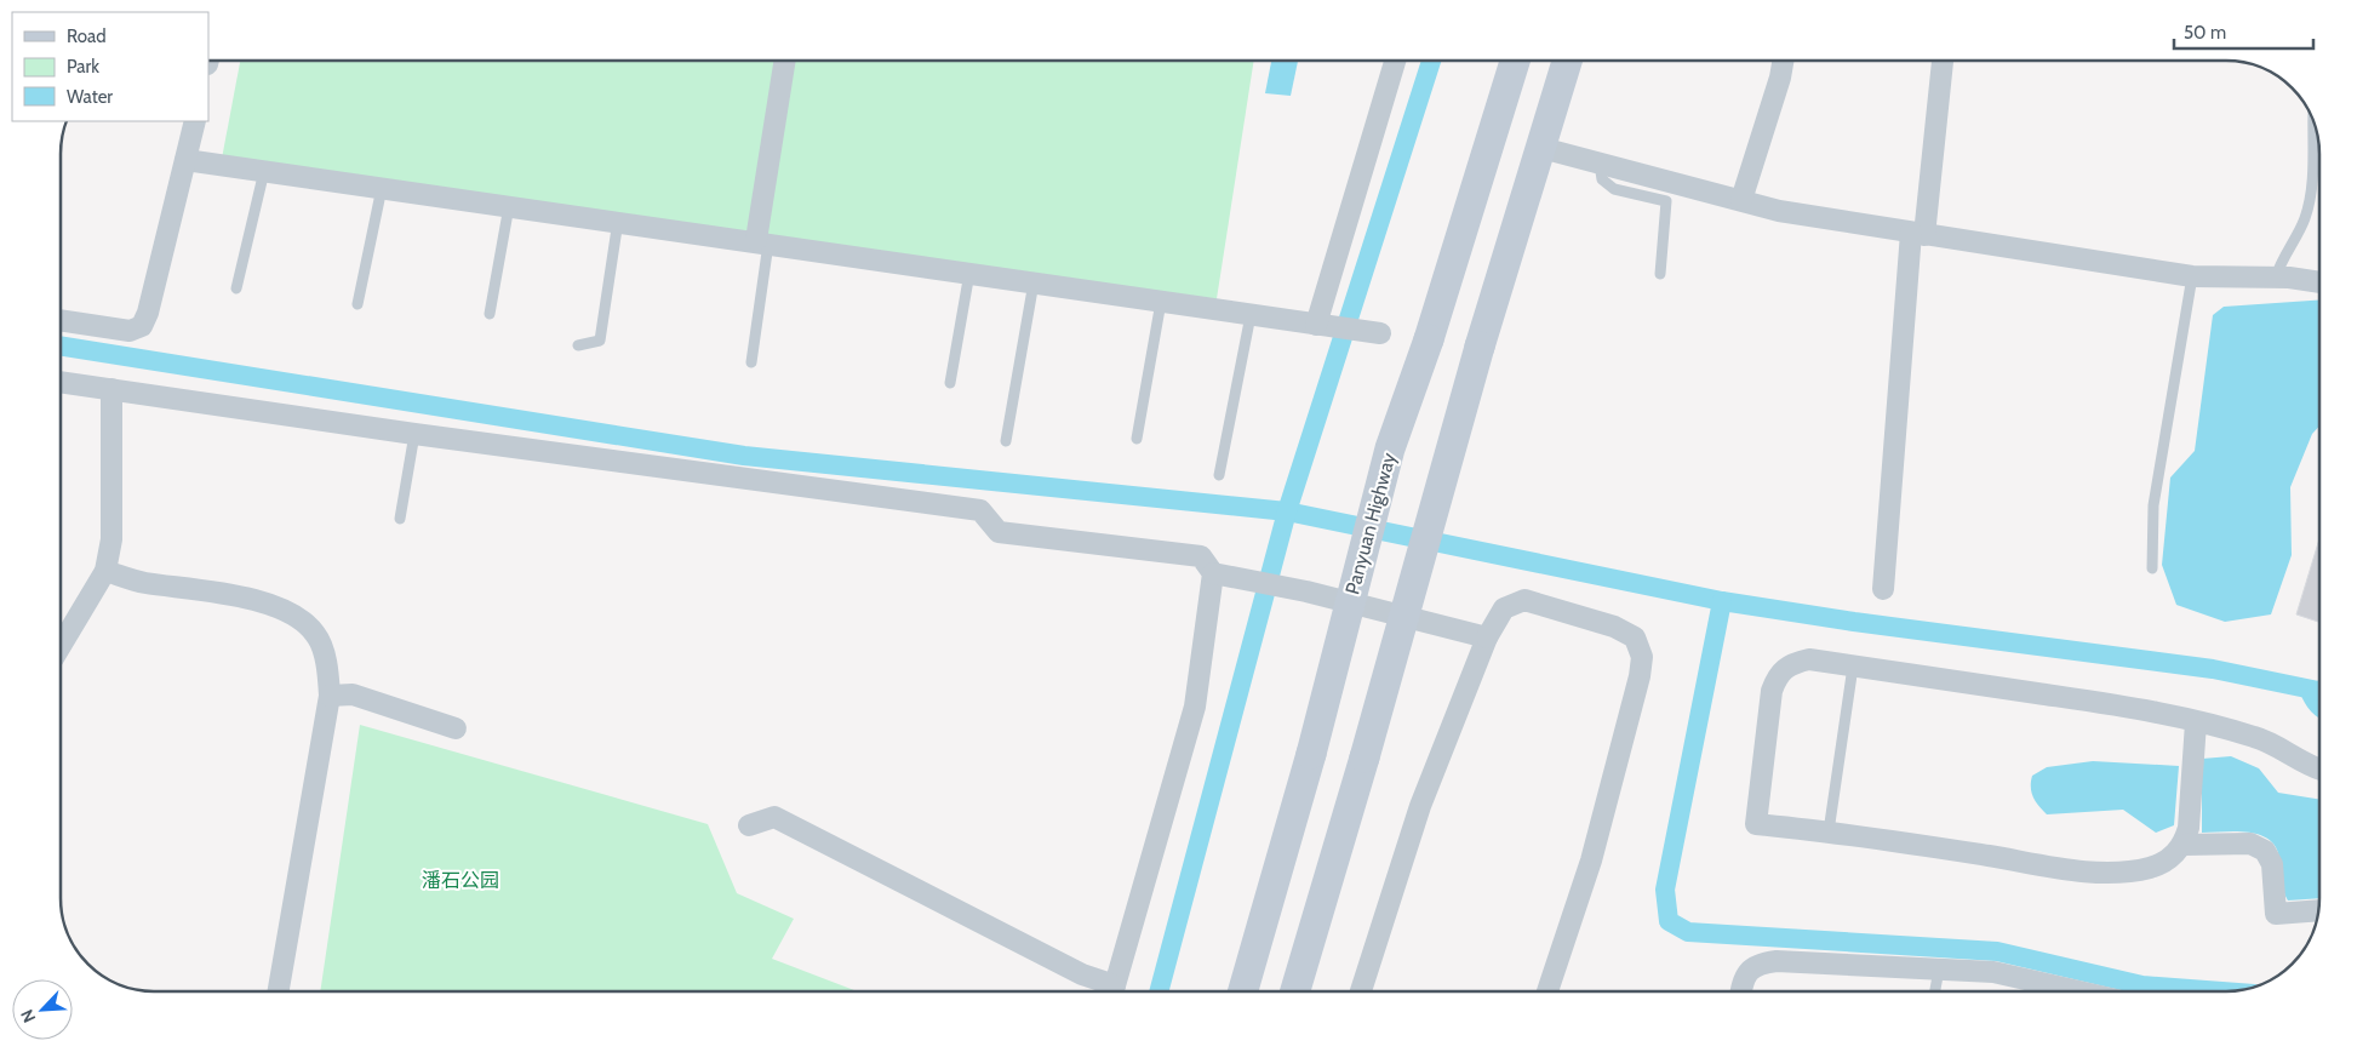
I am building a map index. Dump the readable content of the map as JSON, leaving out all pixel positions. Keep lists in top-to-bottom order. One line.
{"streets":{"main road":["Panyuan Highway"]},"parks":["潘石公园"],"legend":["Road","Park","Water"],"scale_bar":"50 m","north":"bottom left"}
